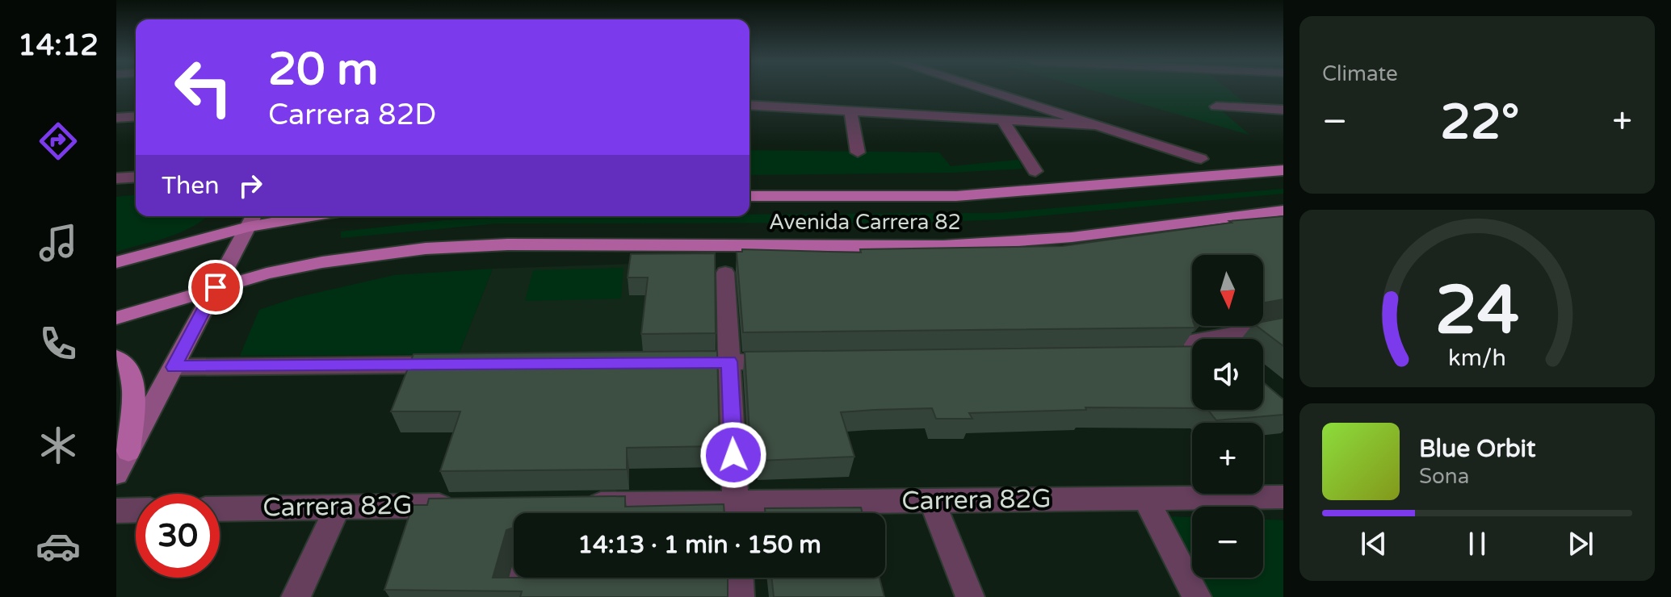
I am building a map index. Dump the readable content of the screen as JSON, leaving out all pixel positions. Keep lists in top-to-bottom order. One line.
{"streets":{"main road":["Avenida Carrera 82"],"street":["Carrera 82G"]},"north":"bottom","page":{"tabs":"14:12","tile":"Climate","turn":["20 m","Carrera 82D"],"heat":["−","22°","+"],"then":"Then","map_buttons":["+","−"],"song":["Blue Orbit","Sona"],"limit":"30","trip":"14:13 · 1 min · 150 m","gauge":["24","km/h"]}}
